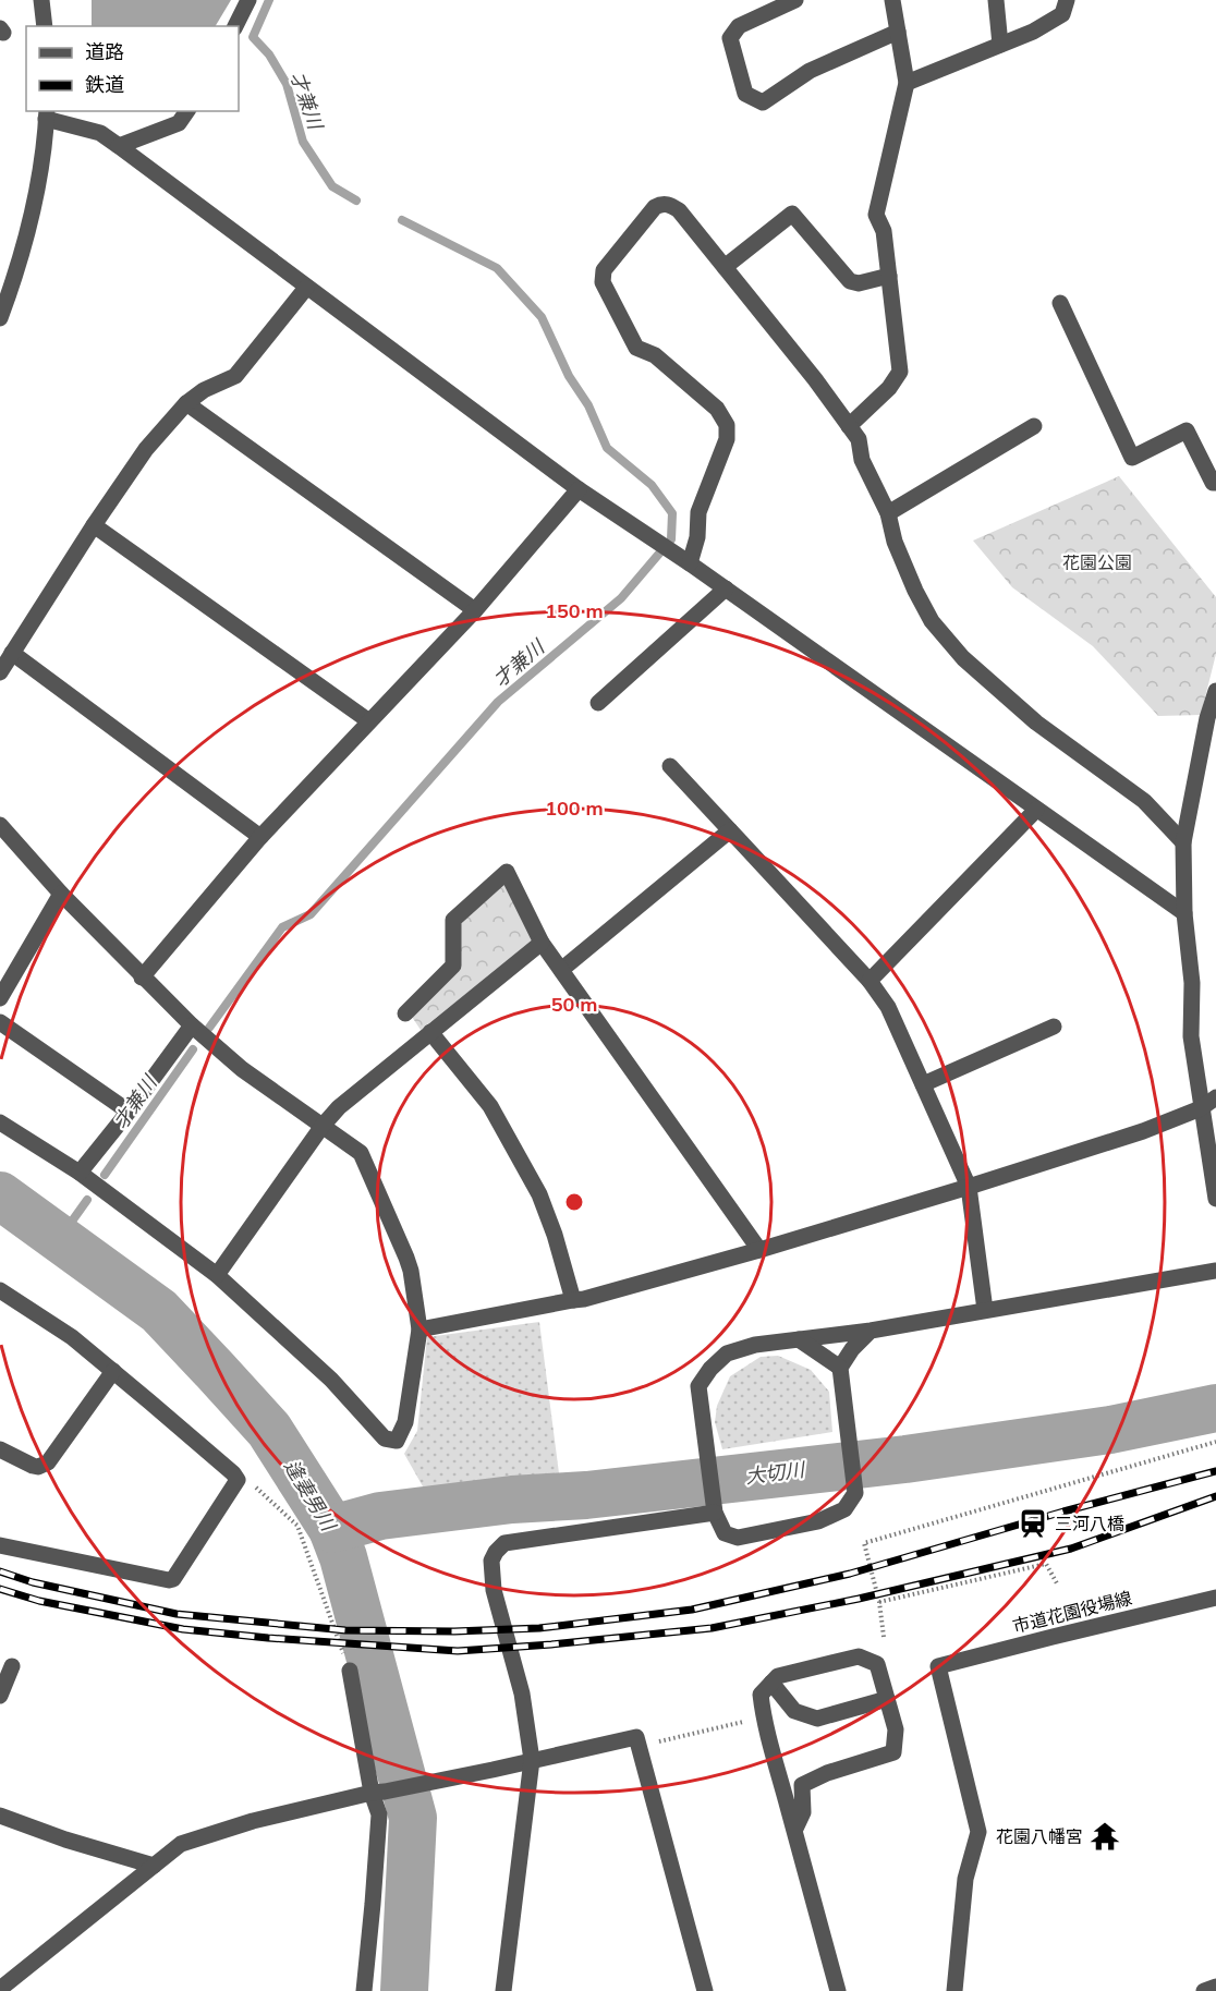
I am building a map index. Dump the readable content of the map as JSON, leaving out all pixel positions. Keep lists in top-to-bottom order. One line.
{"streets":{"street":["市道花園役場線"]},"water":["才兼川","大切川","逢妻男川"],"parks":["花園公園"],"places":{"station":["三河八橋"],"temple":["花園八幡宮"]},"legend":["道路","鉄道"],"rings":["150 m","100 m","50 m"]}
